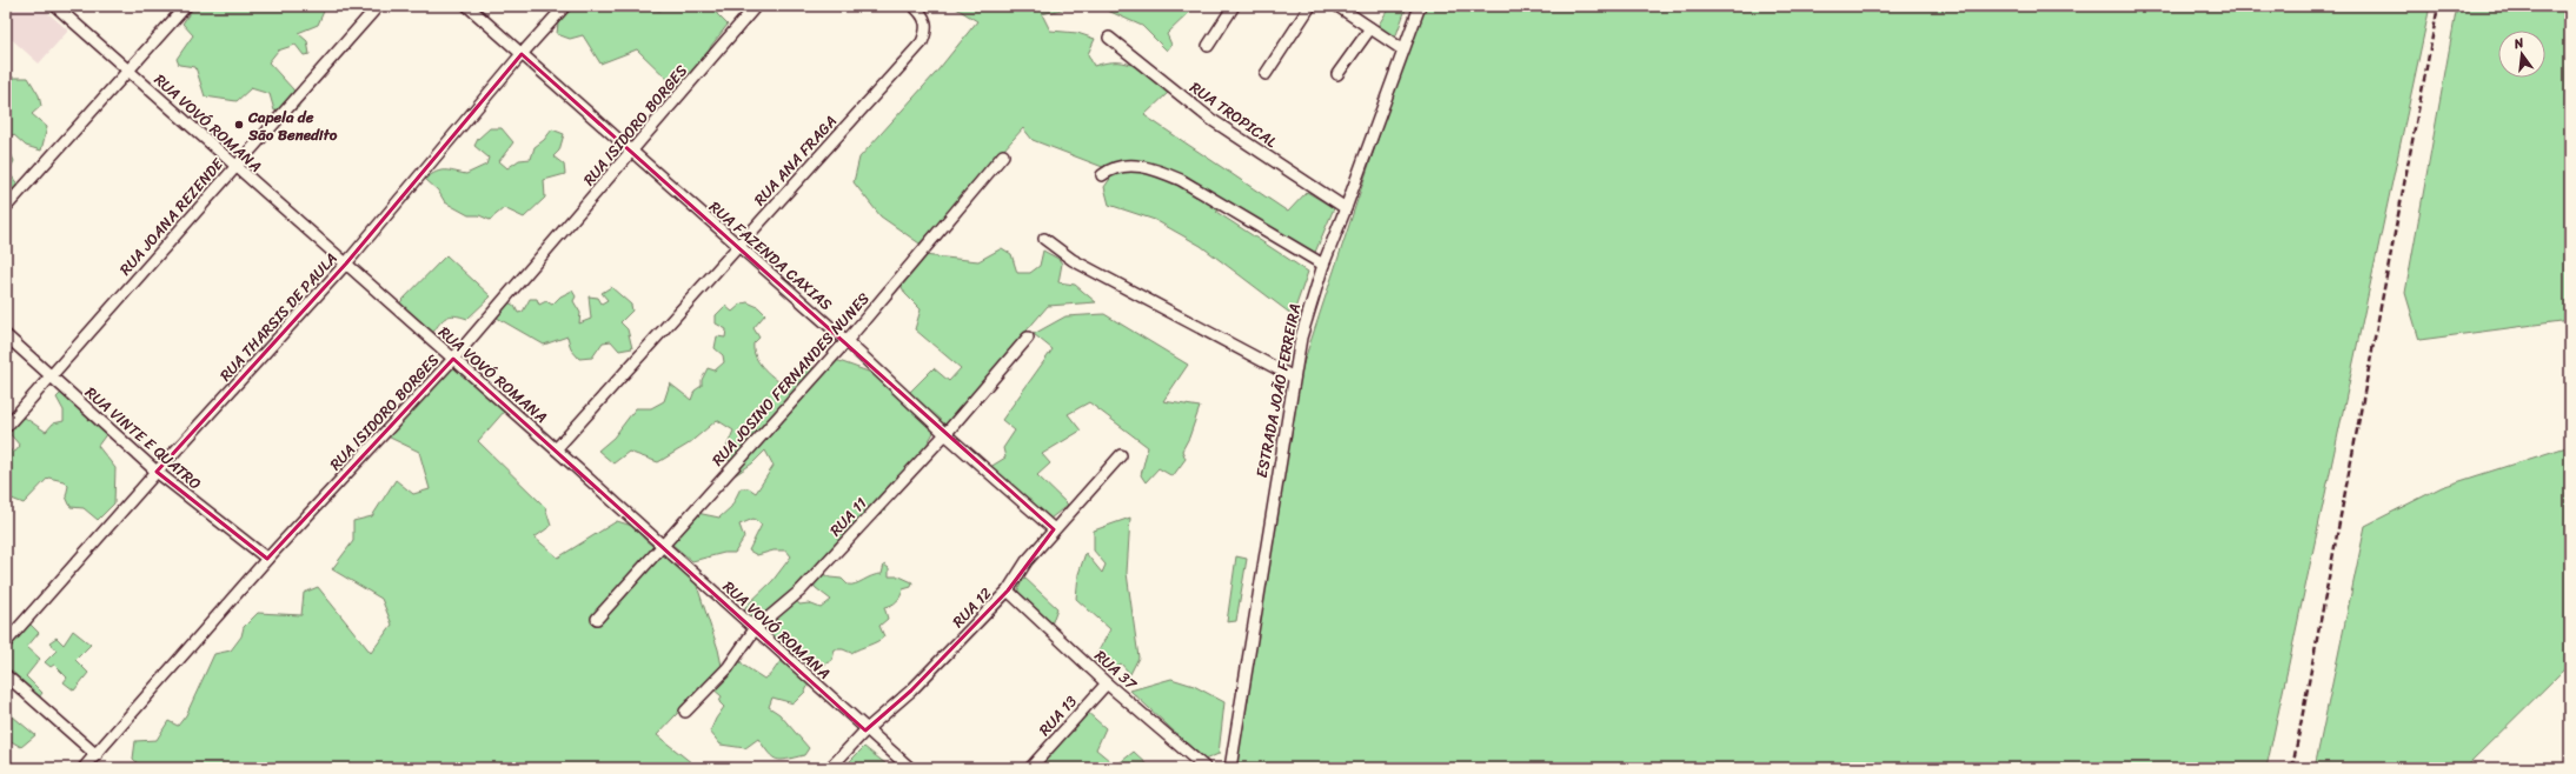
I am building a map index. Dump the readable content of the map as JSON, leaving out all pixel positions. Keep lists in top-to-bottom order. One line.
{"streets":{"street":["RUA TROPICAL","RUA VOVÓ ROMANA","RUA ISIDORO BORGES","RUA ANA FRAGA","RUA JOANA REZENDE","RUA FAZENDA CAXIAS","RUA THARSIS DE PAULA","RUA JOSINO FERNANDES NUNES","ESTRADA JOÃO FERREIRA","RUA VINTE E QUATRO","RUA 11","RUA 12","RUA 37","RUA 13"]},"crossings":[["RUA TROPICAL","ESTRADA JOÃO FERREIRA"],["RUA VOVÓ ROMANA","RUA ISIDORO BORGES"],["RUA VOVÓ ROMANA","RUA ANA FRAGA"],["RUA VOVÓ ROMANA","RUA JOANA REZENDE"],["RUA VOVÓ ROMANA","RUA THARSIS DE PAULA"],["RUA VOVÓ ROMANA","RUA JOSINO FERNANDES NUNES"],["RUA VOVÓ ROMANA","RUA 11"],["RUA VOVÓ ROMANA","RUA 12"],["RUA ISIDORO BORGES","RUA FAZENDA CAXIAS"],["RUA ISIDORO BORGES","RUA VINTE E QUATRO"],["RUA ANA FRAGA","RUA FAZENDA CAXIAS"],["RUA JOANA REZENDE","RUA VINTE E QUATRO"],["RUA FAZENDA CAXIAS","RUA THARSIS DE PAULA"],["RUA FAZENDA CAXIAS","RUA JOSINO FERNANDES NUNES"],["RUA FAZENDA CAXIAS","RUA 11"],["RUA FAZENDA CAXIAS","RUA 12"],["RUA THARSIS DE PAULA","RUA VINTE E QUATRO"],["RUA 12","RUA 37"],["RUA 37","RUA 13"]],"places":["Capela de São Benedito"],"north":"top"}
